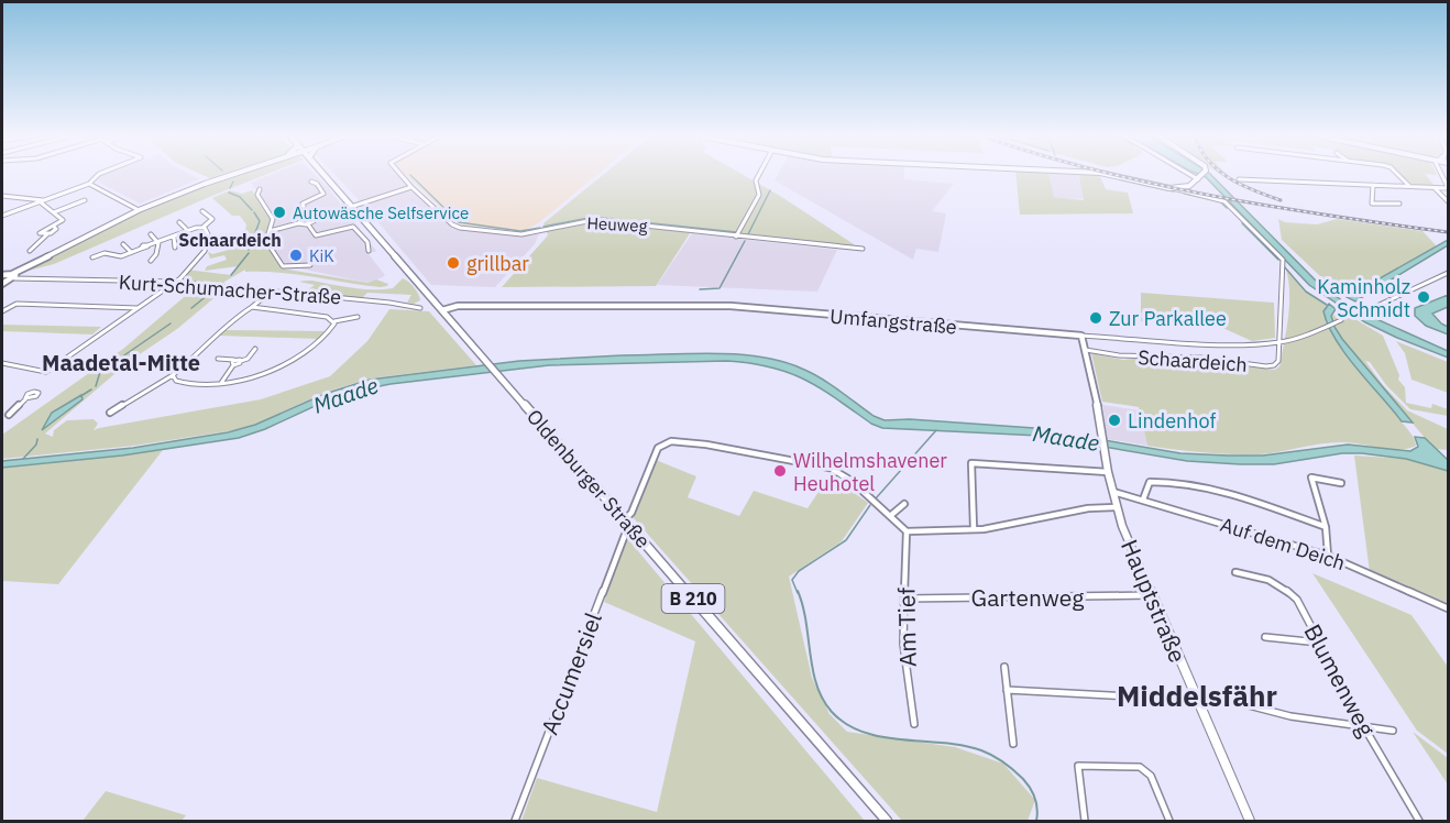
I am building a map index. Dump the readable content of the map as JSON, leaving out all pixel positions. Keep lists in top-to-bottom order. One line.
{"streets":{"main road":["Oldenburger Straße","B 210"],"street":["Heuweg","Kurt-Schumacher-Straße","Umfangstraße","Schaardeich","Auf dem Deich","Gartenweg","Hauptstraße","Am Tief","Accumersiel","Blumenweg"]},"crossings":[["Umfangstraße","Schaardeich"],["Umfangstraße","Oldenburger Straße"],["Umfangstraße","Hauptstraße"],["Schaardeich","Hauptstraße"],["Oldenburger Straße","Accumersiel"],["Auf dem Deich","Hauptstraße"],["Gartenweg","Hauptstraße"],["Gartenweg","Am Tief"]],"districts":["Schaardeich","Maadetal-Mitte","Middelsfähr"],"water":["Maade"],"places":["Autowäsche Selfservice","KiK","grillbar","Kaminholz Schmidt","Zur Parkallee","Lindenhof","Wilhelmshavener Heuhotel"]}
